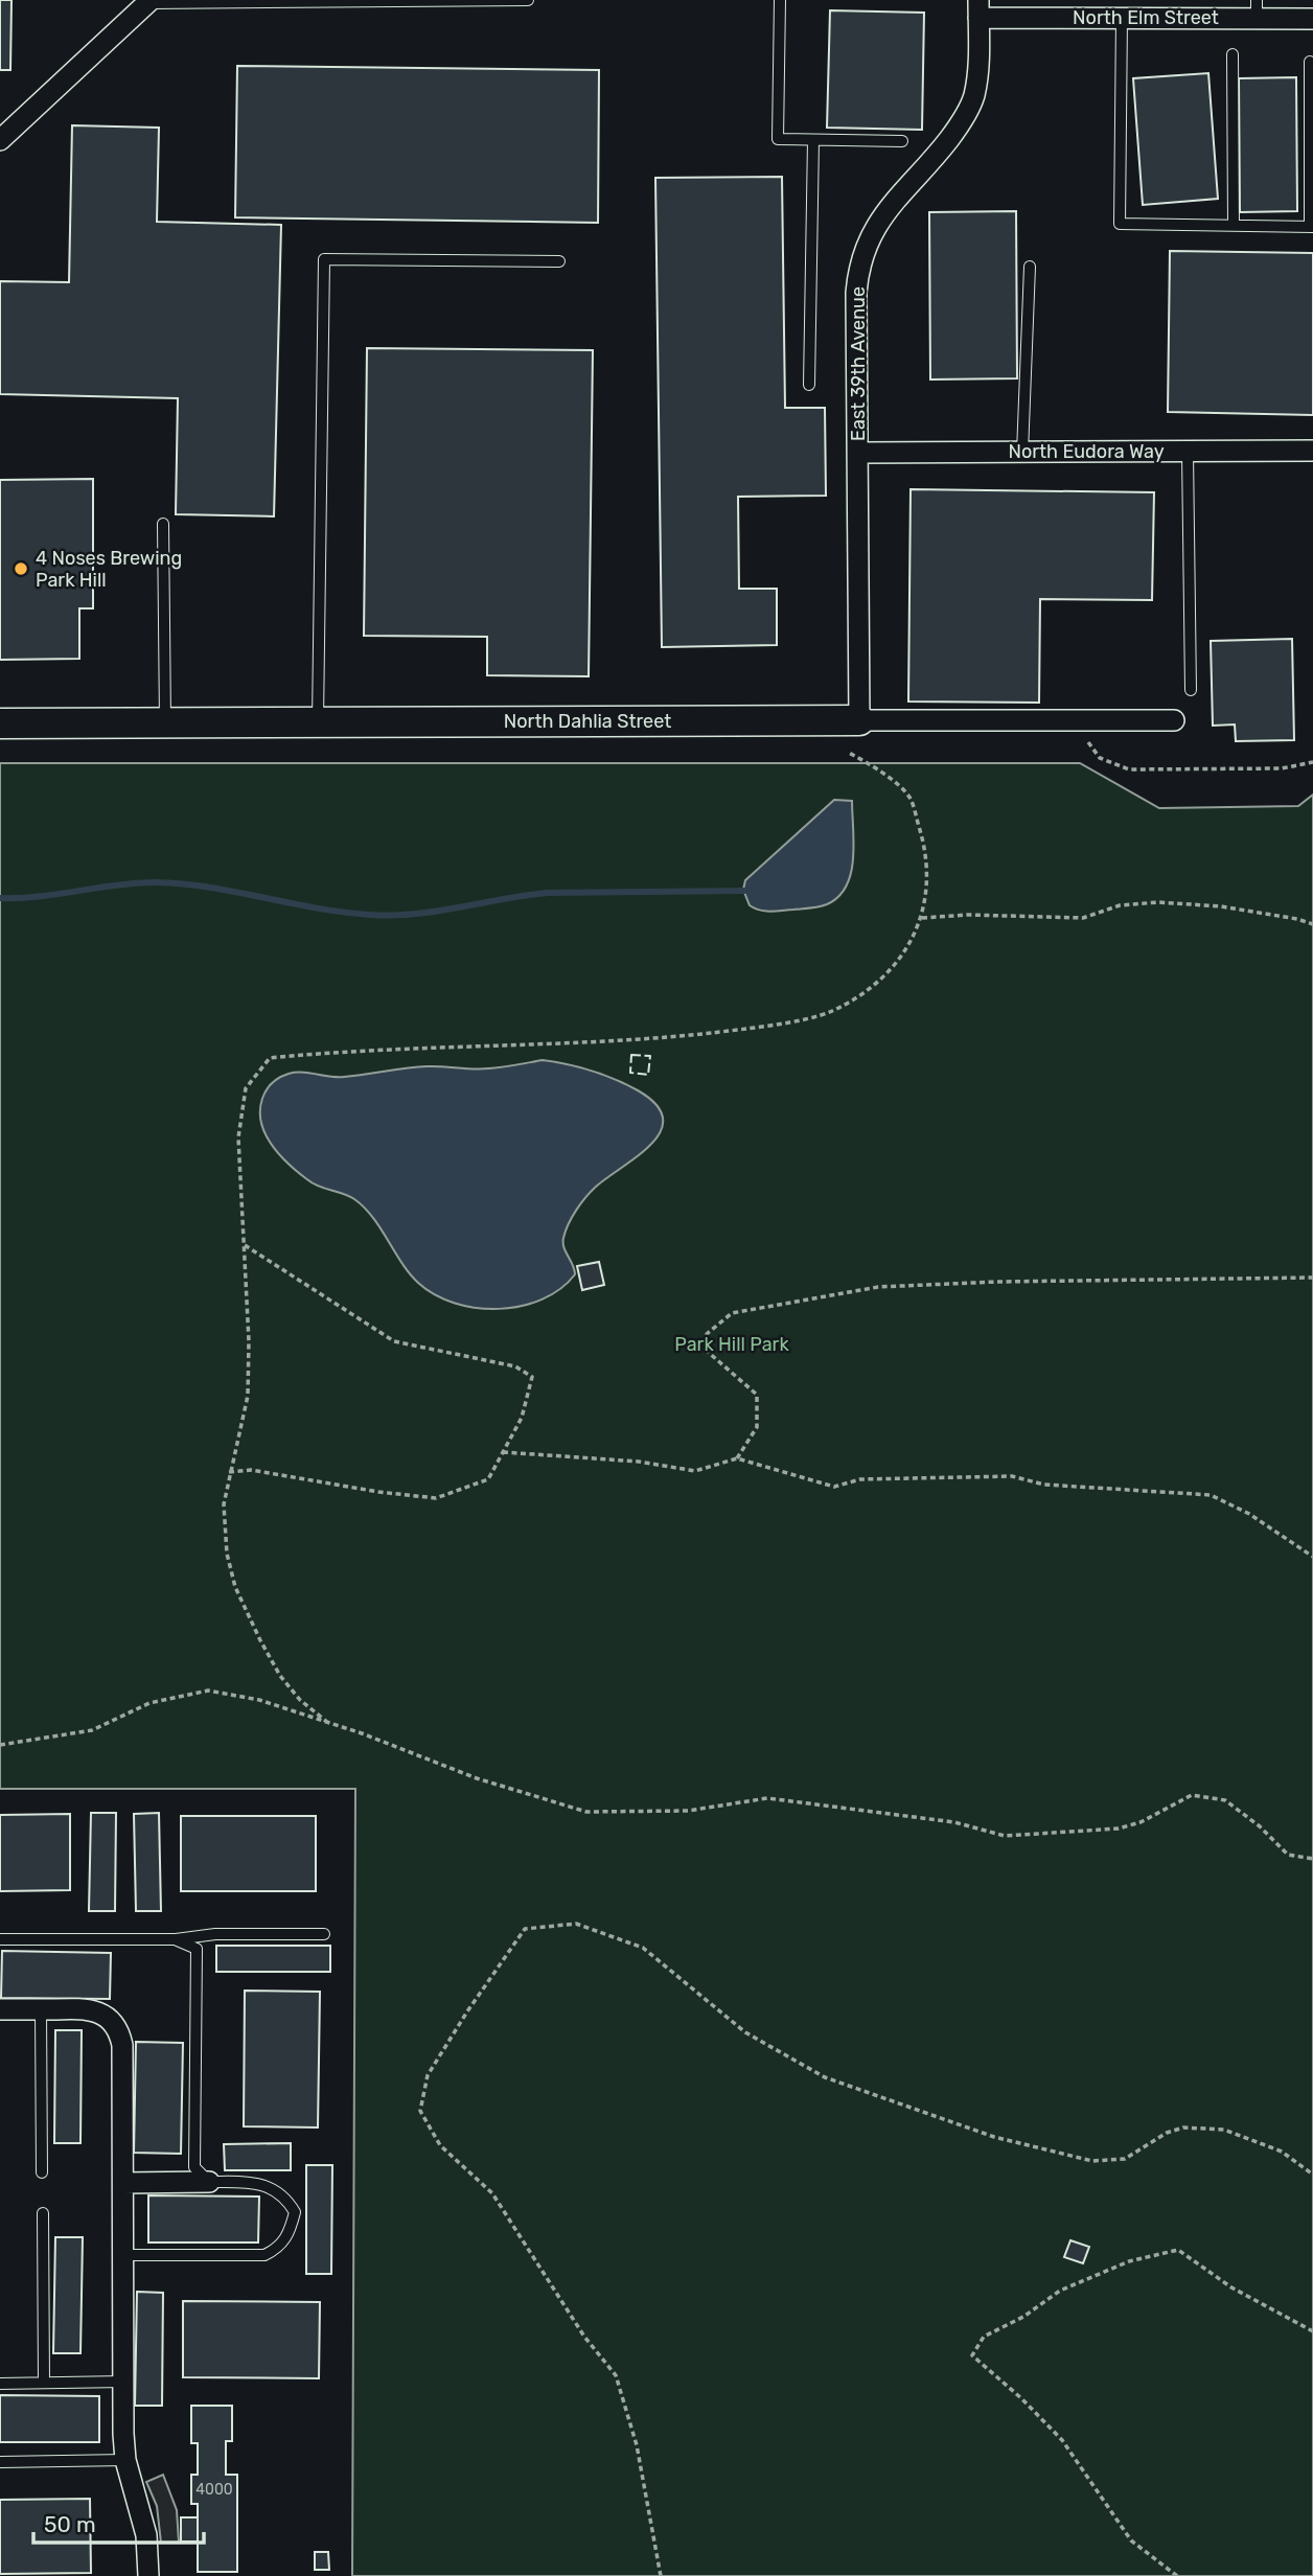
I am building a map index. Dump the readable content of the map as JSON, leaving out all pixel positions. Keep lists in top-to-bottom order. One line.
{"streets":{"street":["North Elm Street","East 39th Avenue","North Eudora Way","North Dahlia Street"]},"crossings":[["North Elm Street","East 39th Avenue"],["East 39th Avenue","North Eudora Way"],["East 39th Avenue","North Dahlia Street"]],"parks":["Park Hill Park"],"places":["4 Noses Brewing Park Hill"],"house_numbers":["4000"],"scale_bar":"50 m"}
